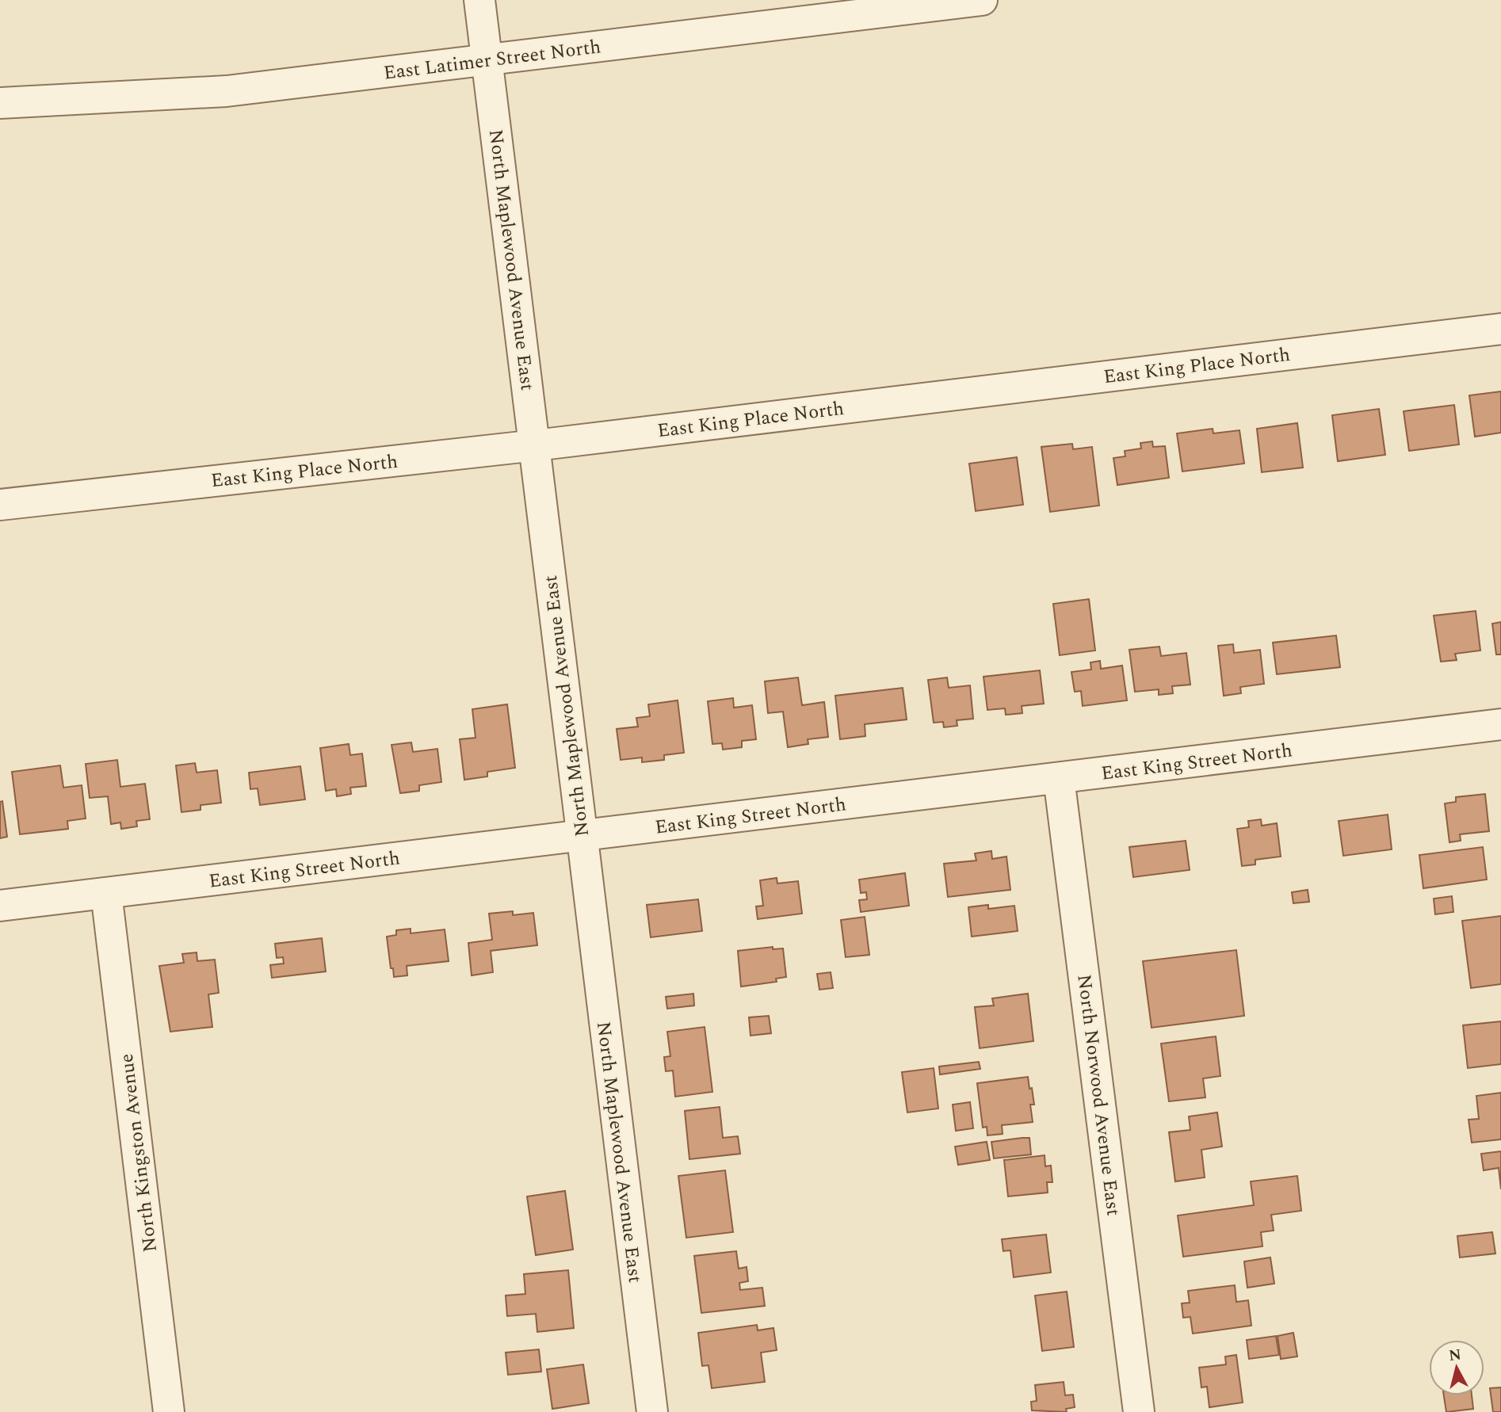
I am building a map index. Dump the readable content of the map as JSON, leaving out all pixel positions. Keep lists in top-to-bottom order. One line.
{"streets":{"street":["East Latimer Street North","North Maplewood Avenue East","East King Place North","East King Street North","North Norwood Avenue East","North Kingston Avenue"]},"crossings":[["East Latimer Street North","North Maplewood Avenue East"],["North Maplewood Avenue East","East King Place North"],["North Maplewood Avenue East","East King Street North"],["East King Street North","North Norwood Avenue East"],["East King Street North","North Kingston Avenue"]],"north":"top"}
